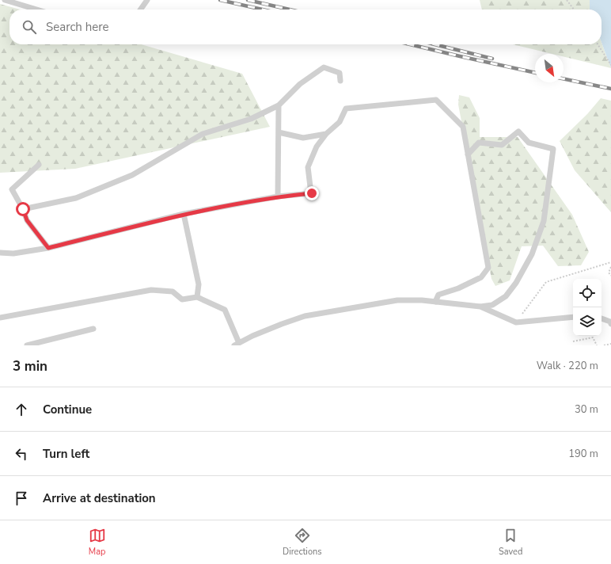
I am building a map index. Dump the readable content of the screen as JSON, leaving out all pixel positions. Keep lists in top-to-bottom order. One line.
{"north":"bottom right","page":{"search":"Search here","heading":["3 min","Walk · 220 m"],"list":[["Continue","30 m"],["Turn left","190 m"],"Arrive at destination"],"nav":["Map","Directions","Saved"]}}
